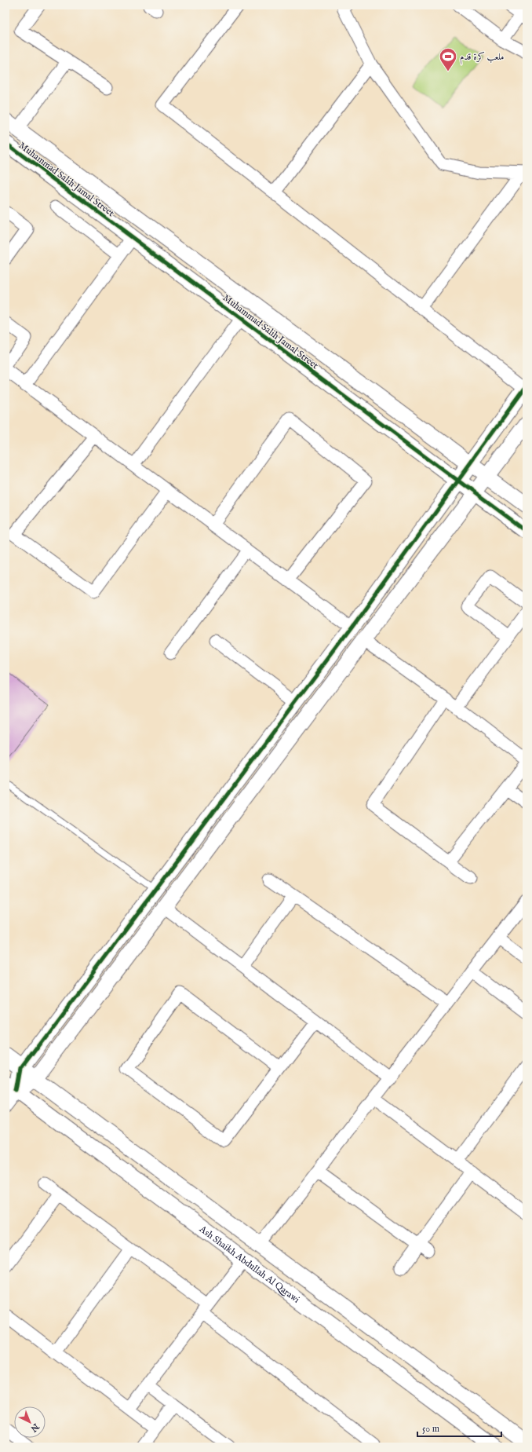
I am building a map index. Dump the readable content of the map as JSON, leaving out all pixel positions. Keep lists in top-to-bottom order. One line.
{"streets":{"street":["Muhammad Salih Jamal Street","Ash Shaikh Abdullah Al Qarawi"]},"places":{"sports":["ملعب كرة قدم"]},"scale_bar":"50 m","north":"bottom right"}
